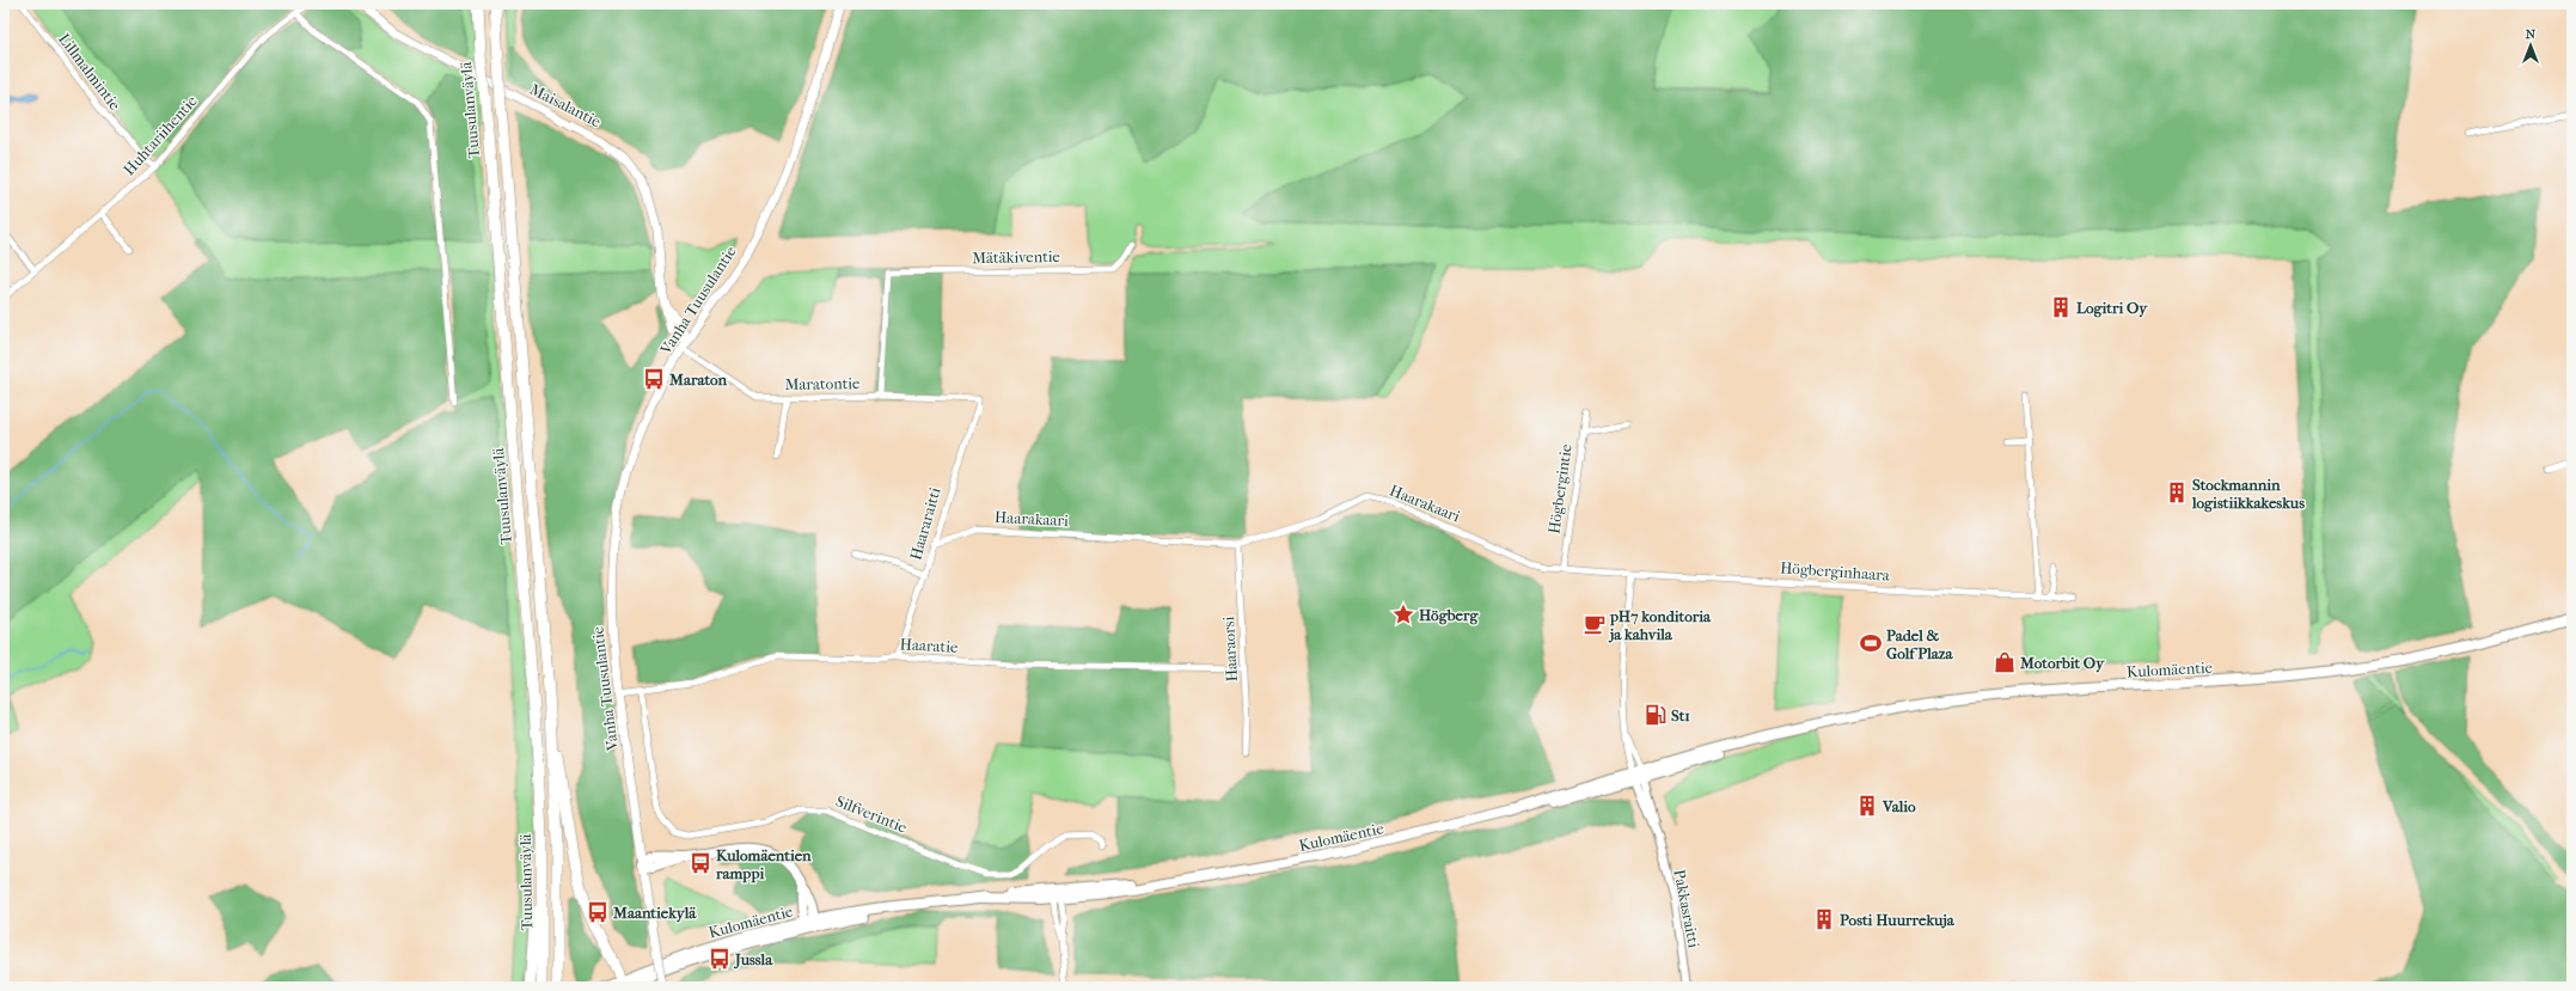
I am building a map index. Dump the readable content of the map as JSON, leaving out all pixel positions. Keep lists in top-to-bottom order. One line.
{"streets":{"highway":["Tuusulanväylä"],"main road":["Maisalantie","Vanha Tuusulantie","Kulomäentie"],"street":["Lillmalmintie","Huhtariihentie","Mätäkiventie","Maratontie","Högbergintie","Haarakaari","Haararaitti","Högberginhaara","Haaratie","Haaraorsi","Silfverintie","Pakkasraitti"]},"crossings":[["Lillmalmintie","Huhtariihentie"],["Maisalantie","Vanha Tuusulantie"],["Maisalantie","Maratontie"],["Mätäkiventie","Maratontie"],["Vanha Tuusulantie","Maratontie"],["Vanha Tuusulantie","Haaratie"],["Maratontie","Haararaitti"],["Högbergintie","Haarakaari"],["Haarakaari","Haararaitti"],["Haarakaari","Högberginhaara"],["Haarakaari","Haaraorsi"],["Haararaitti","Haaratie"],["Haaratie","Haaraorsi"],["Haaratie","Silfverintie"],["Kulomäentie","Pakkasraitti"]],"places":{"building":["Logitri Oy","Stockmannin logistiikkakeskus","Valio","Posti Huurrekuja"],"bus stop":["Maraton","Kulomäentien ramppi","Maantiekylä","Jussla"],"place":["Högberg"],"cafe":["pH7 konditoria ja kahvila"],"sports":["Padel & Golf Plaza"],"shop":["Motorbit Oy"],"fuel station":["St1"]},"north":"top"}
